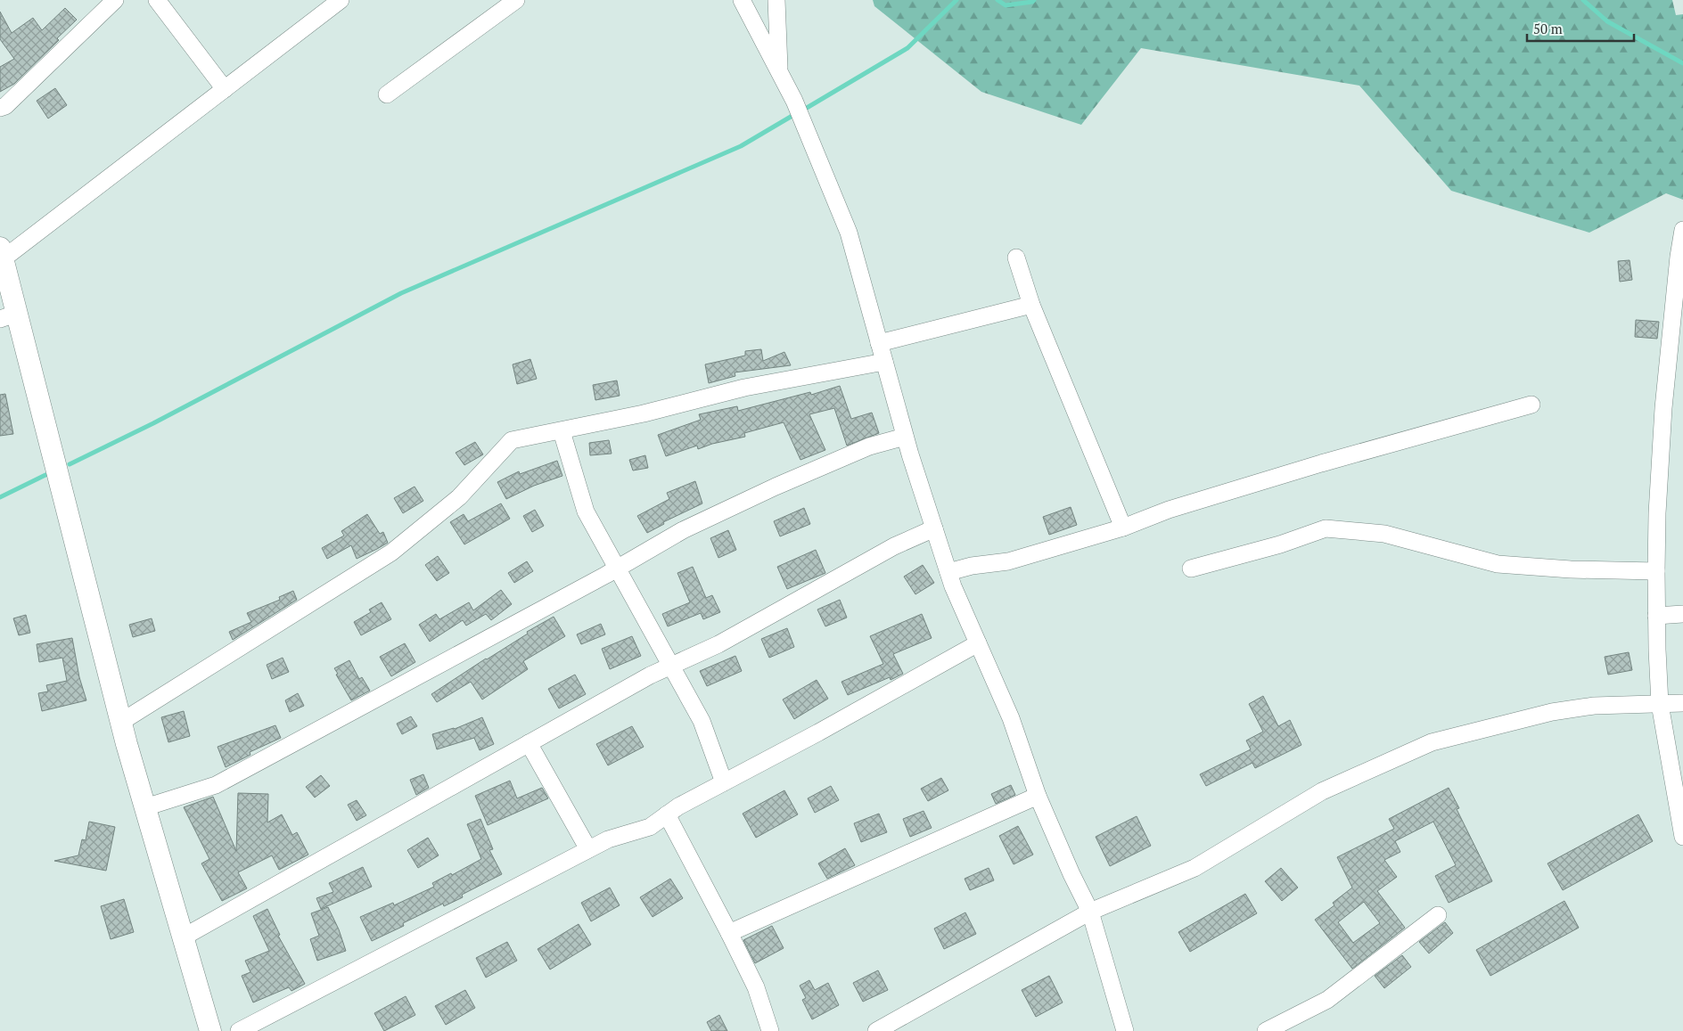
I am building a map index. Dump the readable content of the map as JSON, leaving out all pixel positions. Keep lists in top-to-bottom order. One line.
{"scale_bar":"50 m"}
